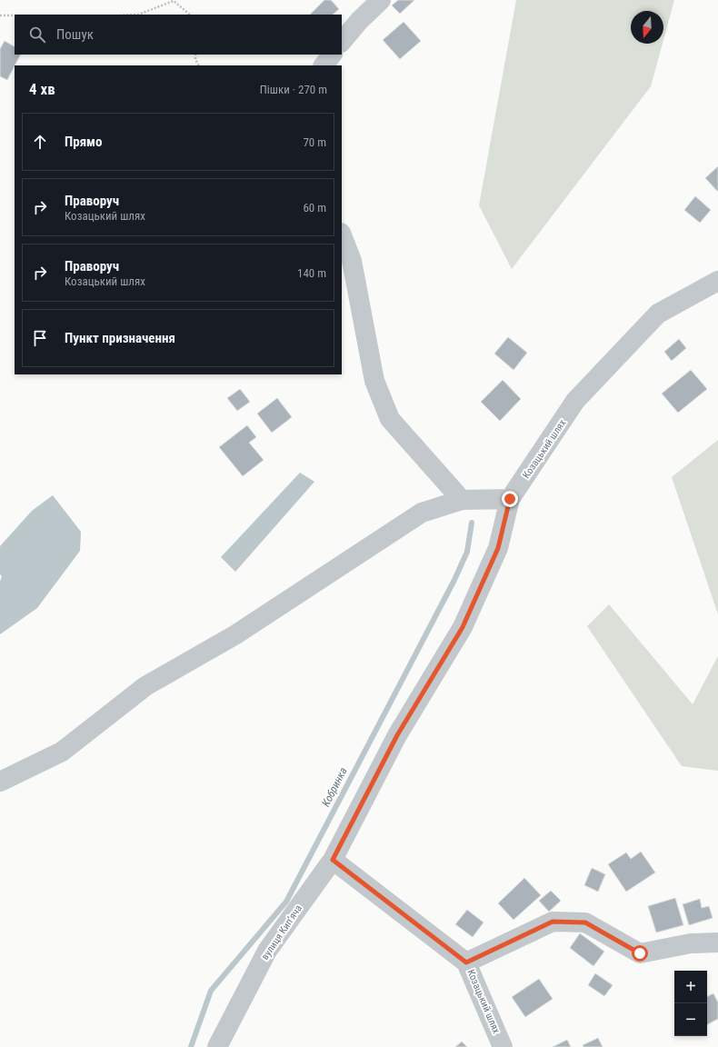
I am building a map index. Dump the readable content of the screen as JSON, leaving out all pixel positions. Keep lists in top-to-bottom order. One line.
{"streets":{"street":["Козацький шлях","вулиця Кипʼяча"]},"crossings":[["Козацький шлях","вулиця Кипʼяча"]],"water":["Кобринка"],"north":"bottom","page":{"search":"Пошук","heading":["4 хв","Пішки · 270 m"],"list":[["Прямо","70 m"],["Праворуч","Козацький шлях","60 m"],["Праворуч","Козацький шлях","140 m"],"Пункт призначення"],"map_buttons":["+","−"]}}
